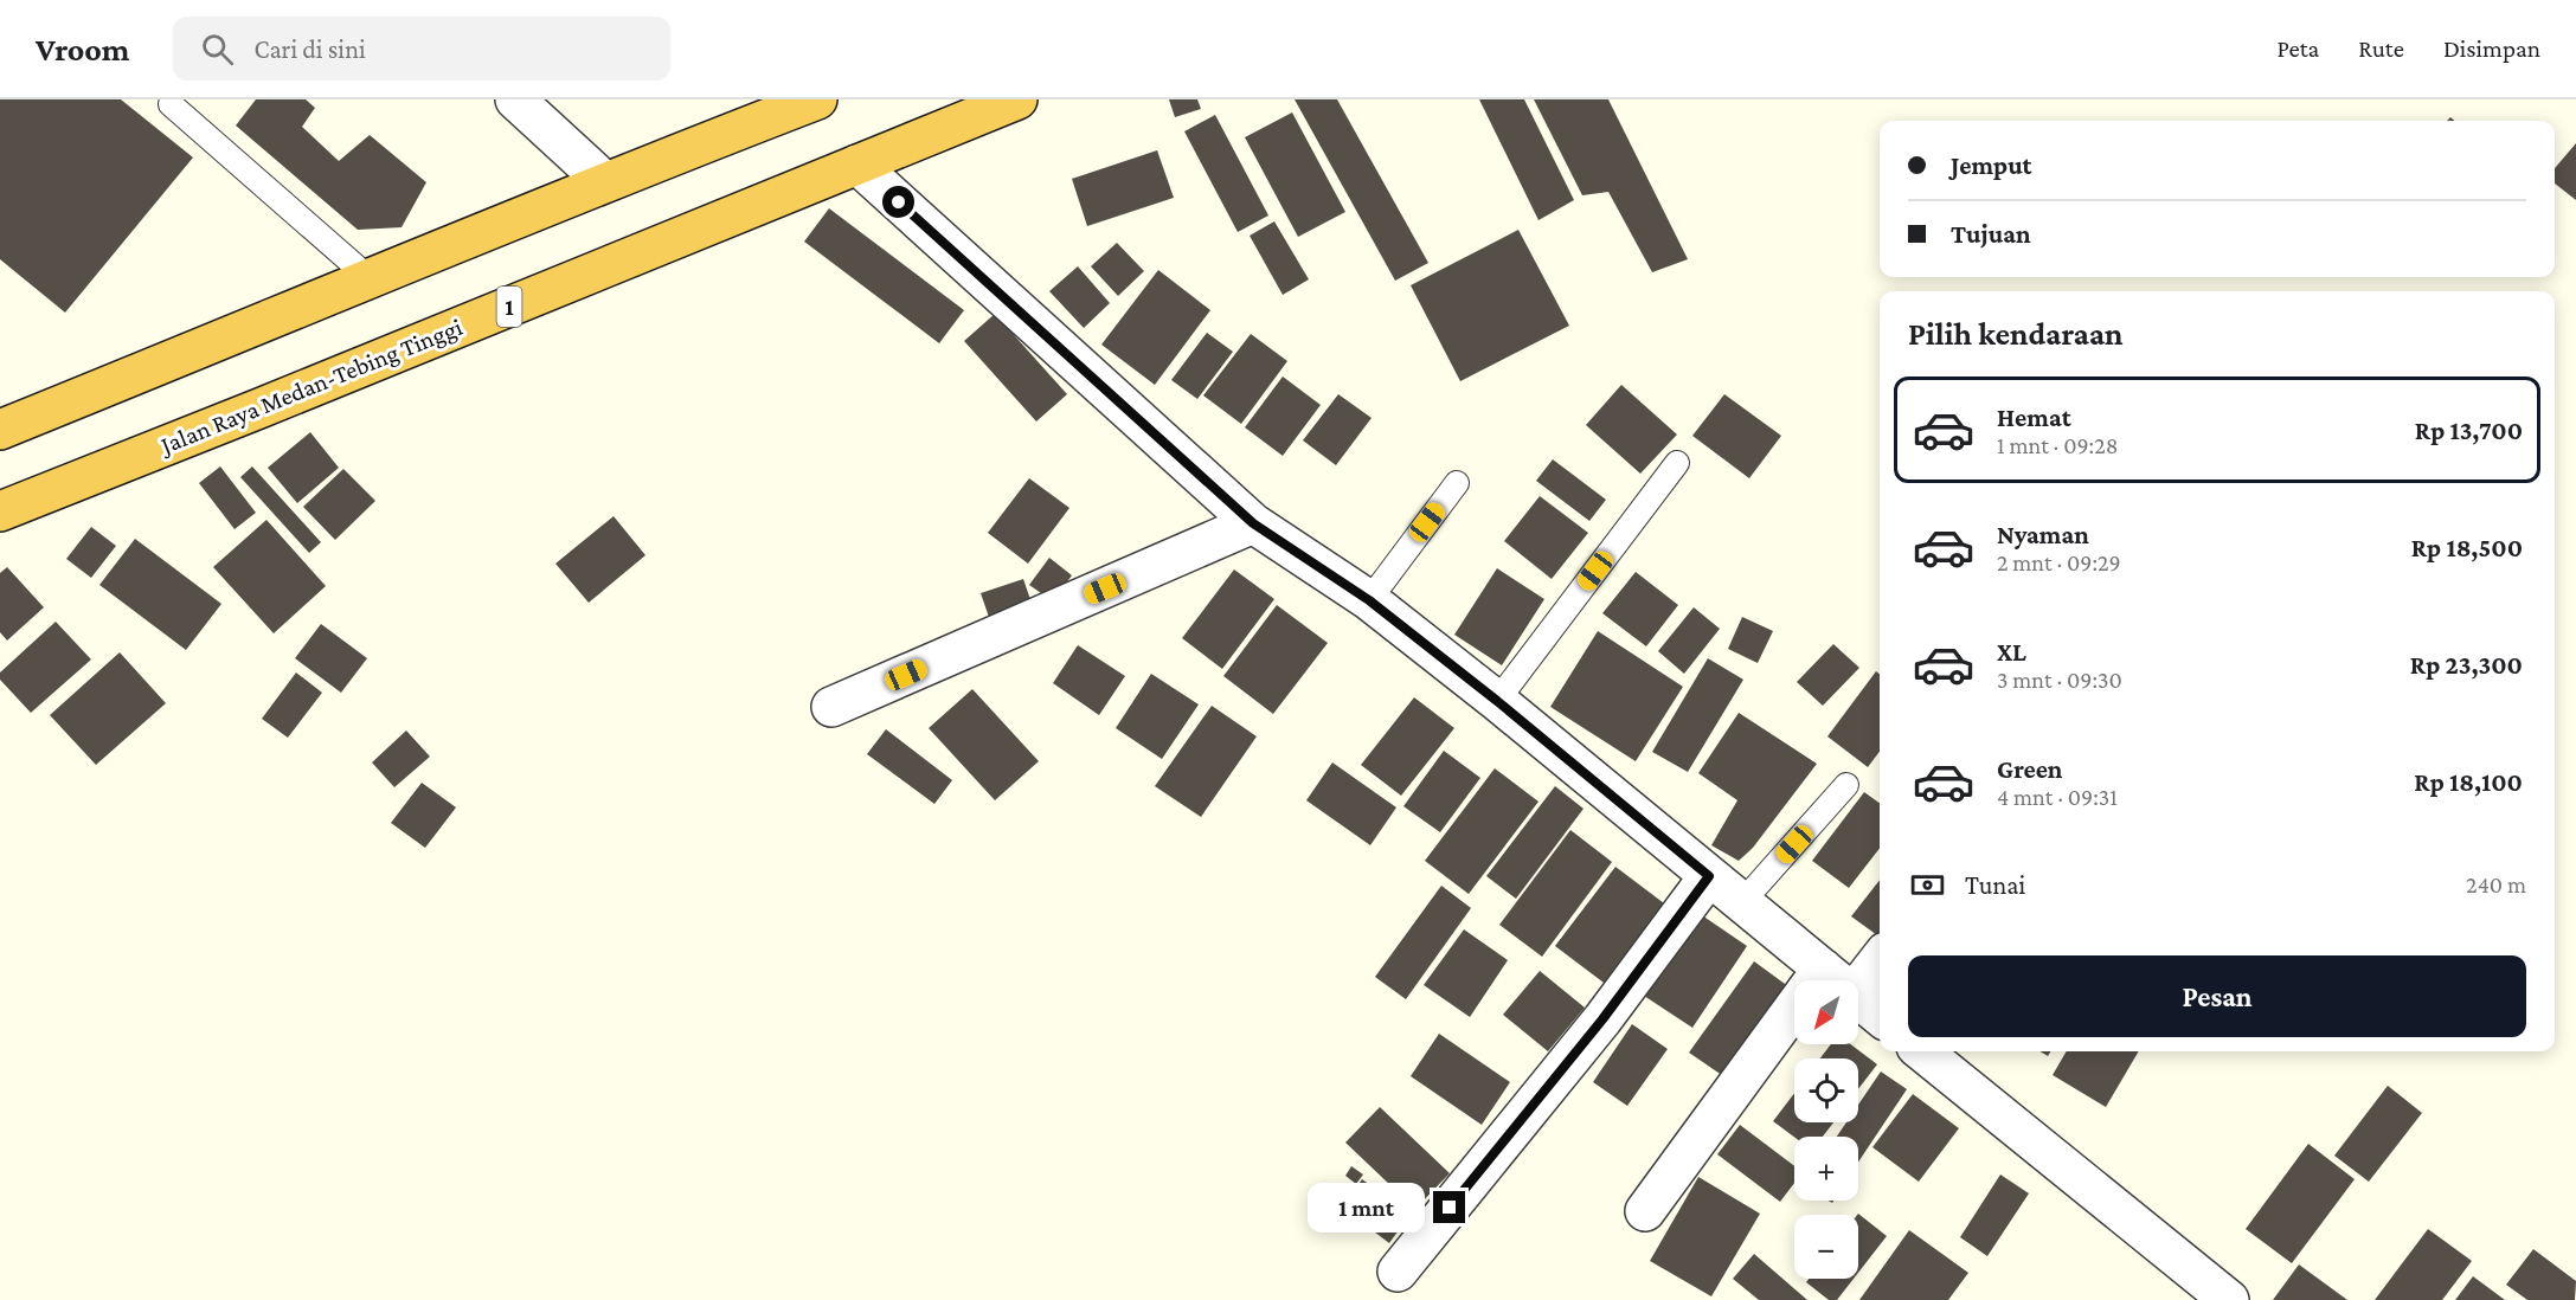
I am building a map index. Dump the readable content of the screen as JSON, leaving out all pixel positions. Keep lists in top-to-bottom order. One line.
{"streets":{"highway":["1","Jalan Raya Medan-Tebing Tinggi"]},"north":"bottom left","page":{"header":"Vroom","search":"Cari di sini","nav":["Peta","Rute","Disimpan"],"banner":["Jemput","Tujuan"],"heading":"Pilih kendaraan","list":[{"name":"Hemat","note":"1 mnt · 09:28","value":"Rp 13,700"},{"name":"Nyaman","note":"2 mnt · 09:29","value":"Rp 18,500"},{"name":"XL","note":"3 mnt · 09:30","value":"Rp 23,300"},{"name":"Green","note":"4 mnt · 09:31","value":"Rp 18,100"}],"pay":["Tunai","240 m"],"buttons":"Pesan","map_buttons":["+","−"],"bubble":"1 mnt"}}
